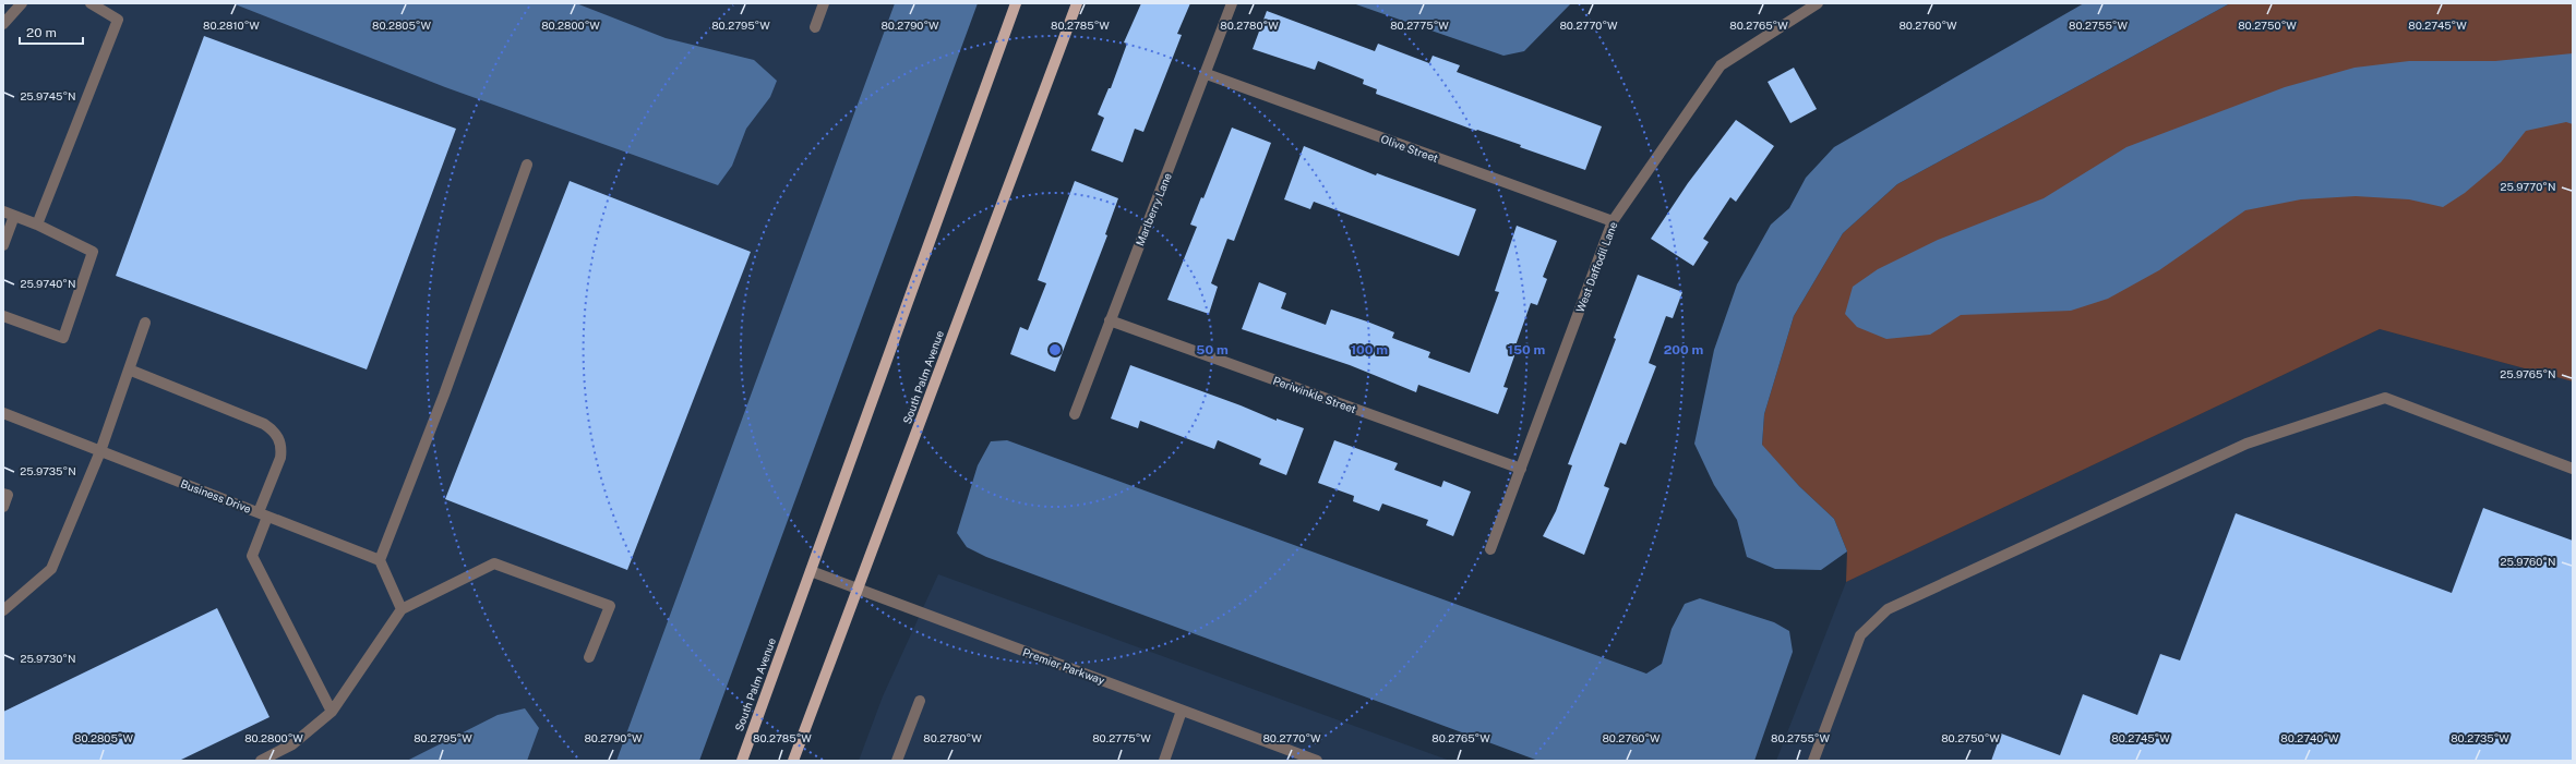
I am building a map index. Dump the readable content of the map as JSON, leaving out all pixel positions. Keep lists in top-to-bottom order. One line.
{"streets":{"main road":["South Palm Avenue"],"street":["Olive Street","Marlberry Lane","West Daffodil Lane","Periwinkle Street","Business Drive","Premier Parkway"]},"crossings":[["Olive Street","Marlberry Lane"],["Olive Street","West Daffodil Lane"],["Marlberry Lane","Periwinkle Street"],["West Daffodil Lane","Periwinkle Street"],["South Palm Avenue","Premier Parkway"]],"scale_bar":"20 m","coordinates":["80.2810°W","80.2805°W","80.2800°W","80.2795°W","80.2790°W","80.2785°W","80.2780°W","80.2775°W","80.2770°W","80.2765°W","80.2760°W","80.2755°W","80.2750°W","80.2745°W","25.9745°N","25.9770°N","25.9740°N","25.9765°N","25.9735°N","25.9760°N","25.9730°N","80.2740°W","80.2735°W"],"rings":["50 m","100 m","150 m","200 m"]}
